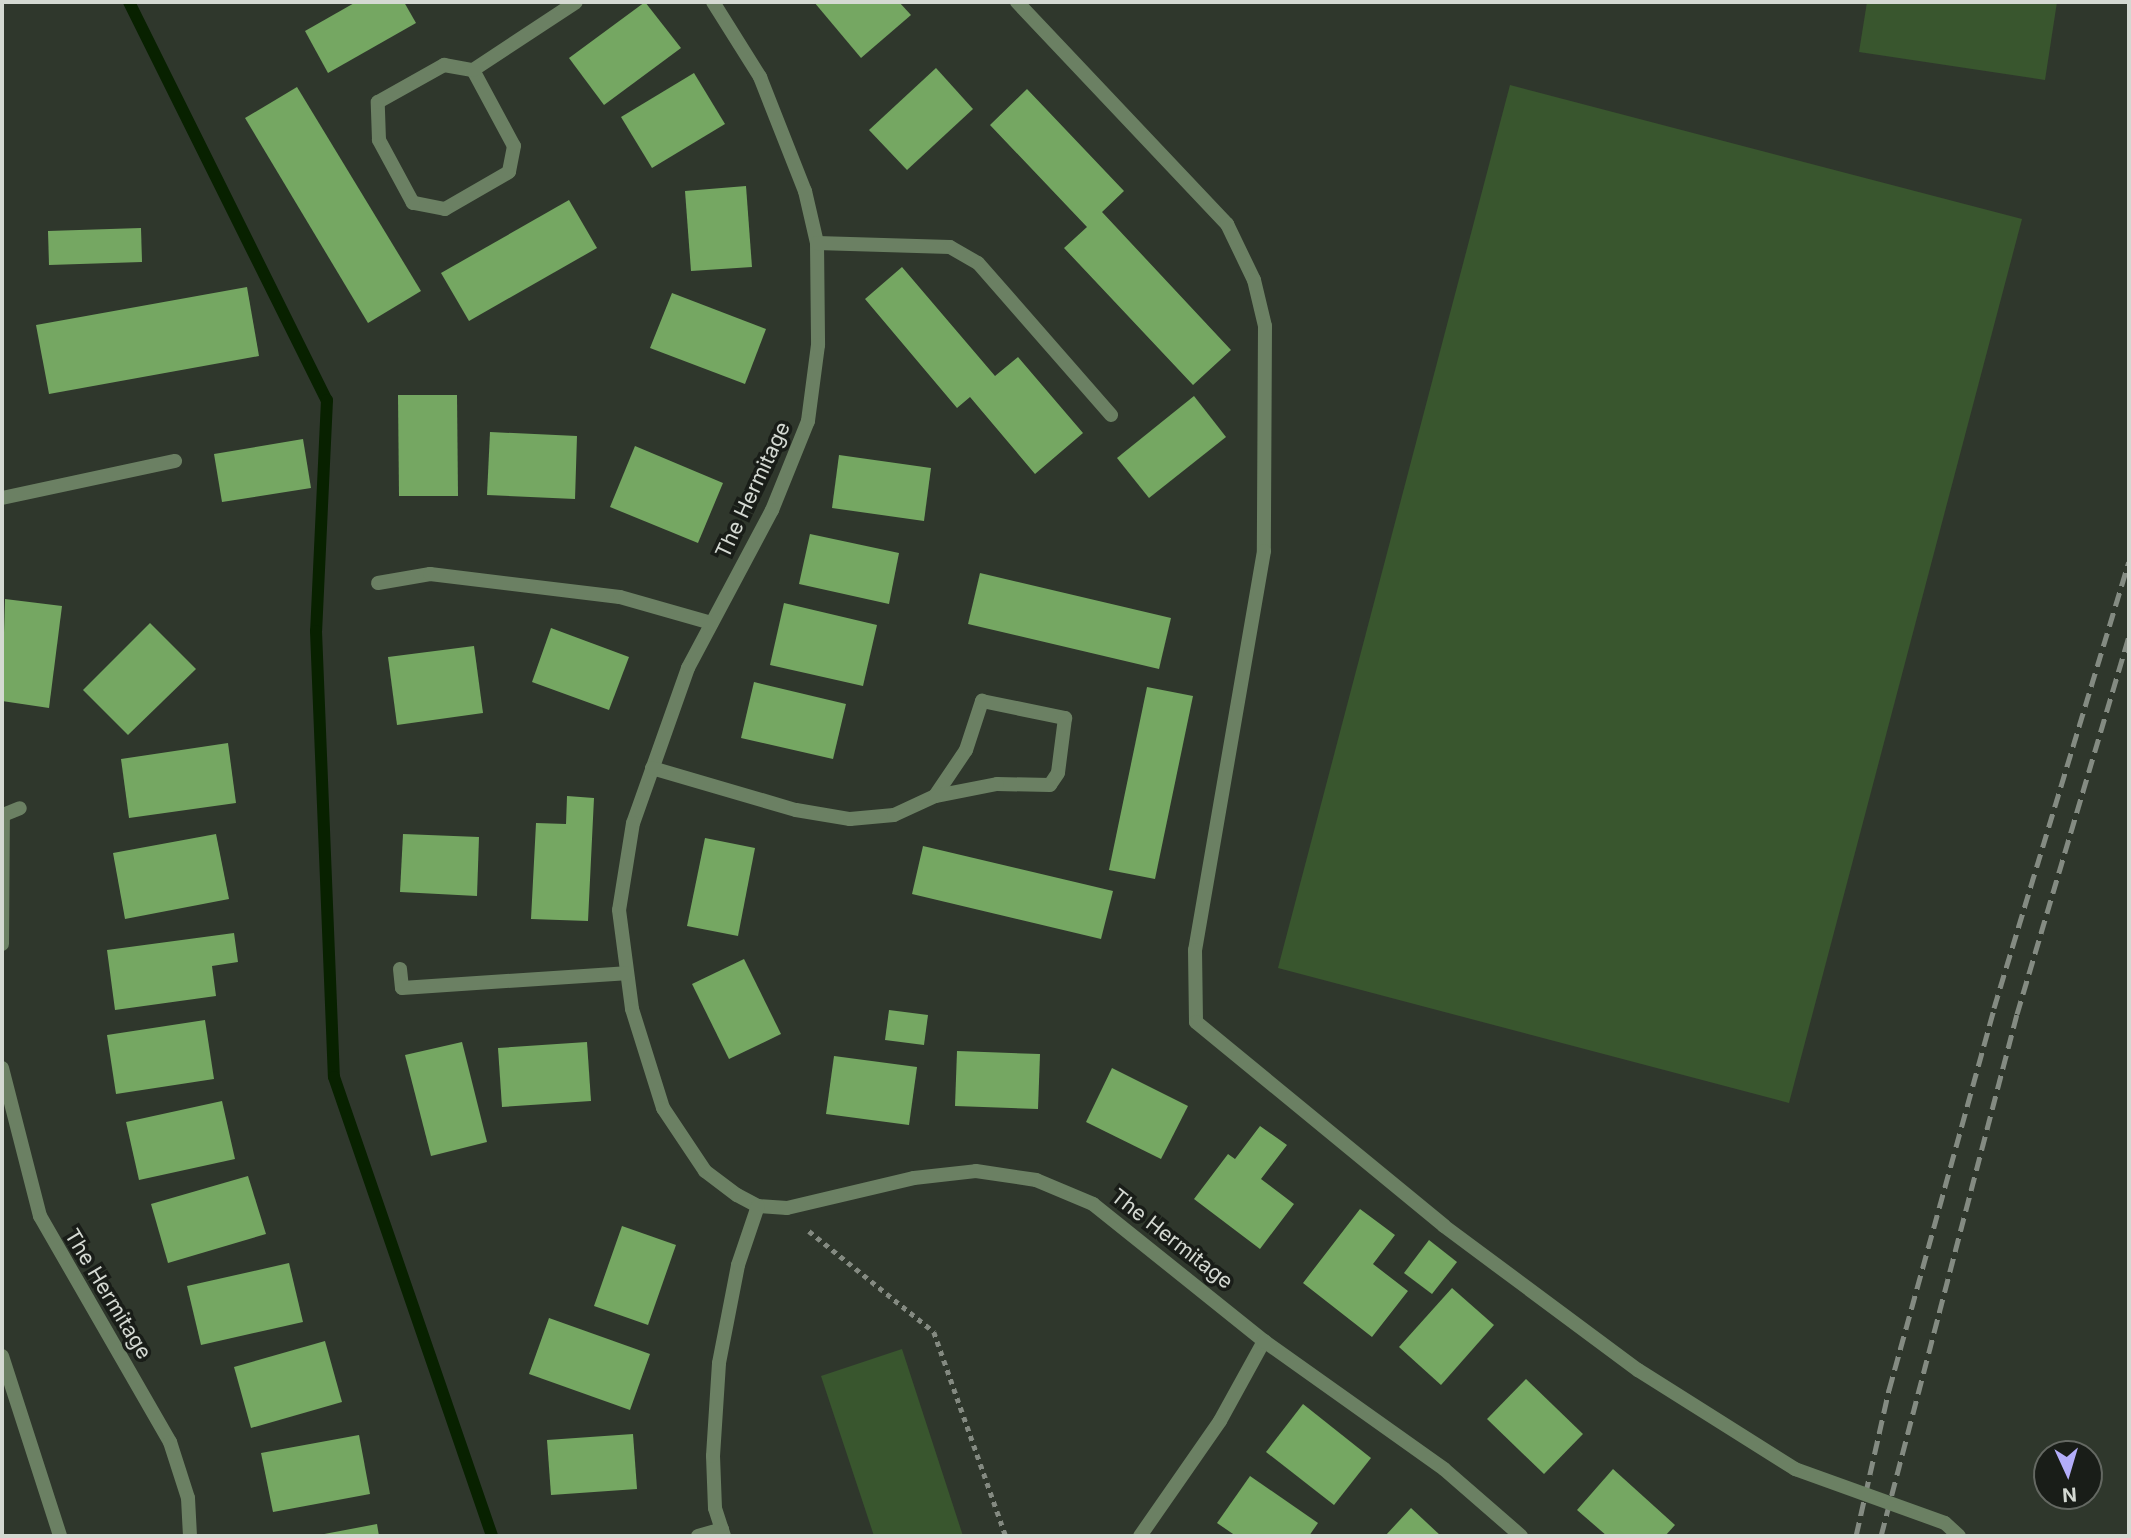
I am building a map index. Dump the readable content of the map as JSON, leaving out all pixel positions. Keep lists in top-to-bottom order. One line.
{"streets":{"street":["The Hermitage"]},"north":"bottom"}
